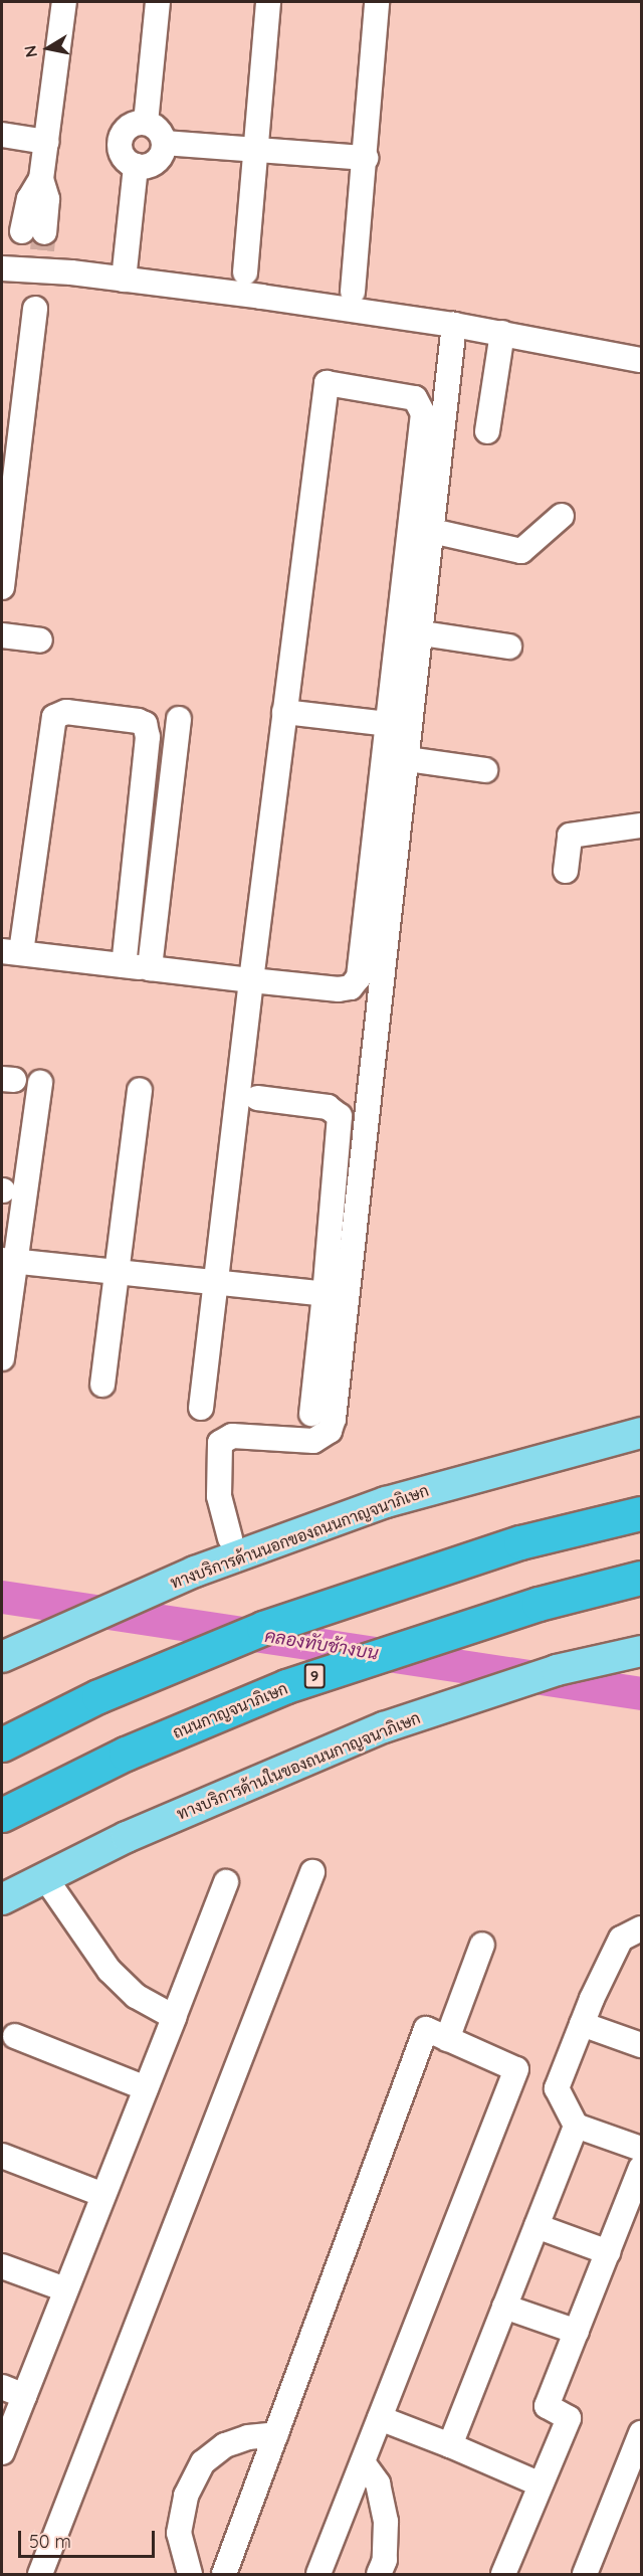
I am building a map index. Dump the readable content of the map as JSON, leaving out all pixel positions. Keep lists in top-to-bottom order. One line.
{"streets":{"highway":["9","ถนนกาญจนาภิเษก"],"main road":["ทางบริการด้านนอกของถนนกาญจนาภิเษก","ทางบริการด้านในของถนนกาญจนาภิเษก"]},"water":["คลองทับช้างบน"],"scale_bar":"50 m","north":"left"}
